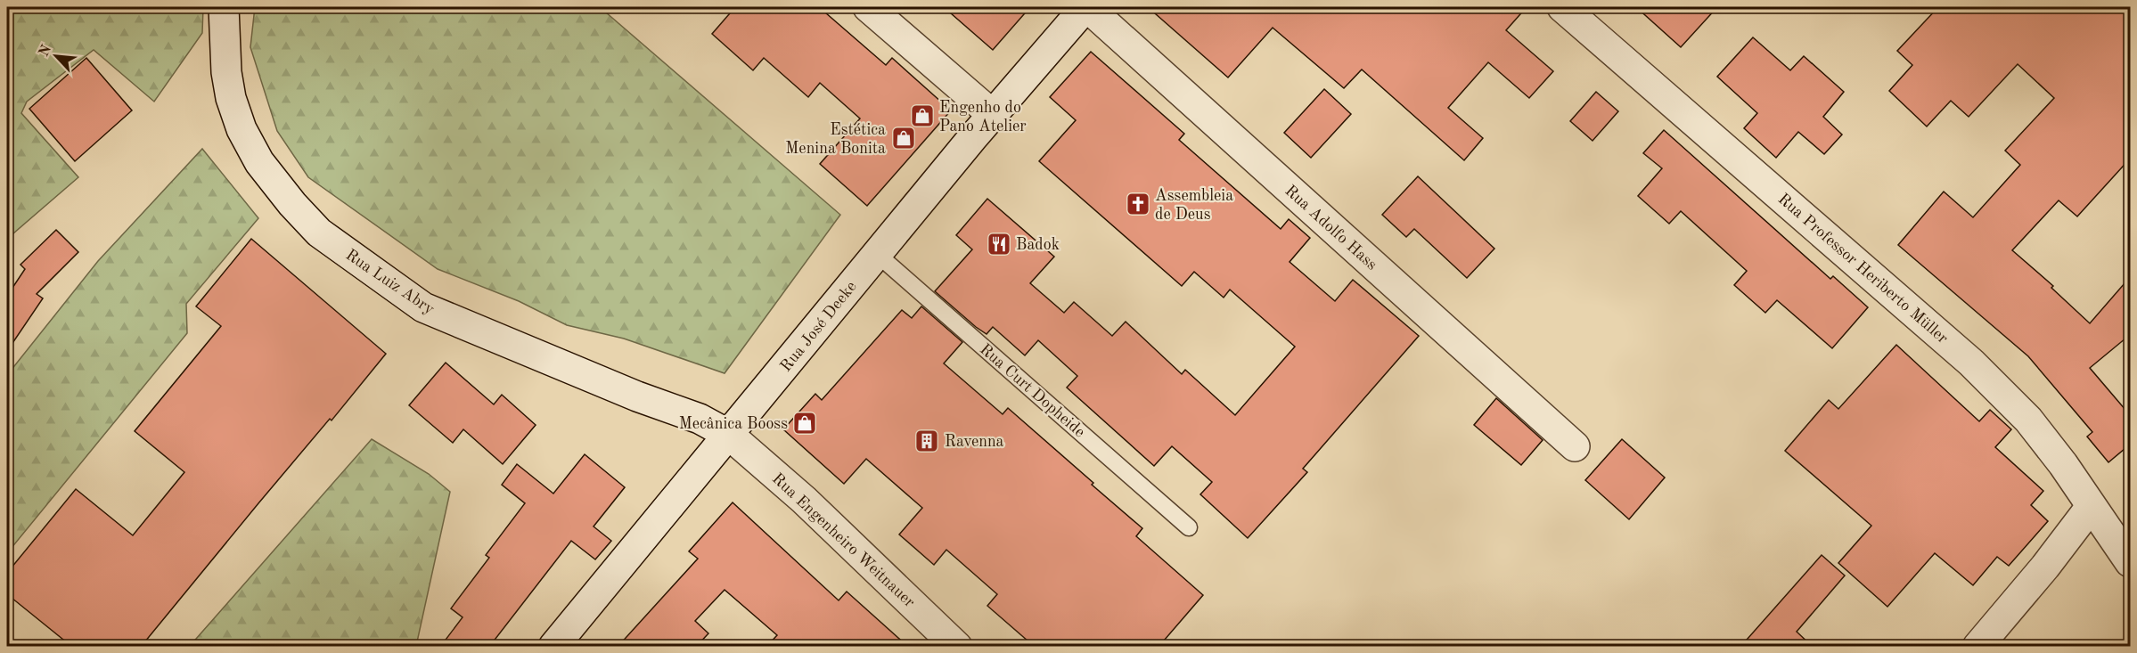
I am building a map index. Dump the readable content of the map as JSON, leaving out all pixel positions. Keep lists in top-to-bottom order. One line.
{"streets":{"street":["Rua Adolfo Hass","Rua Professor Heriberto Müller","Rua Luiz Abry","Rua José Deeke","Rua Engenheiro Weitnauer"],"lane":["Rua Curt Dopheide"]},"crossings":[["Rua Adolfo Hass","Rua José Deeke"],["Rua Luiz Abry","Rua José Deeke"],["Rua Luiz Abry","Rua Engenheiro Weitnauer"],["Rua José Deeke","Rua Curt Dopheide"],["Rua José Deeke","Rua Engenheiro Weitnauer"]],"places":{"shop":["Engenho do Pano Atelier","Estética Menina Bonita","Mecânica Booss"],"church":["Assembleia de Deus"],"restaurant":["Badok"],"building":["Ravenna"]},"north":"top left"}
